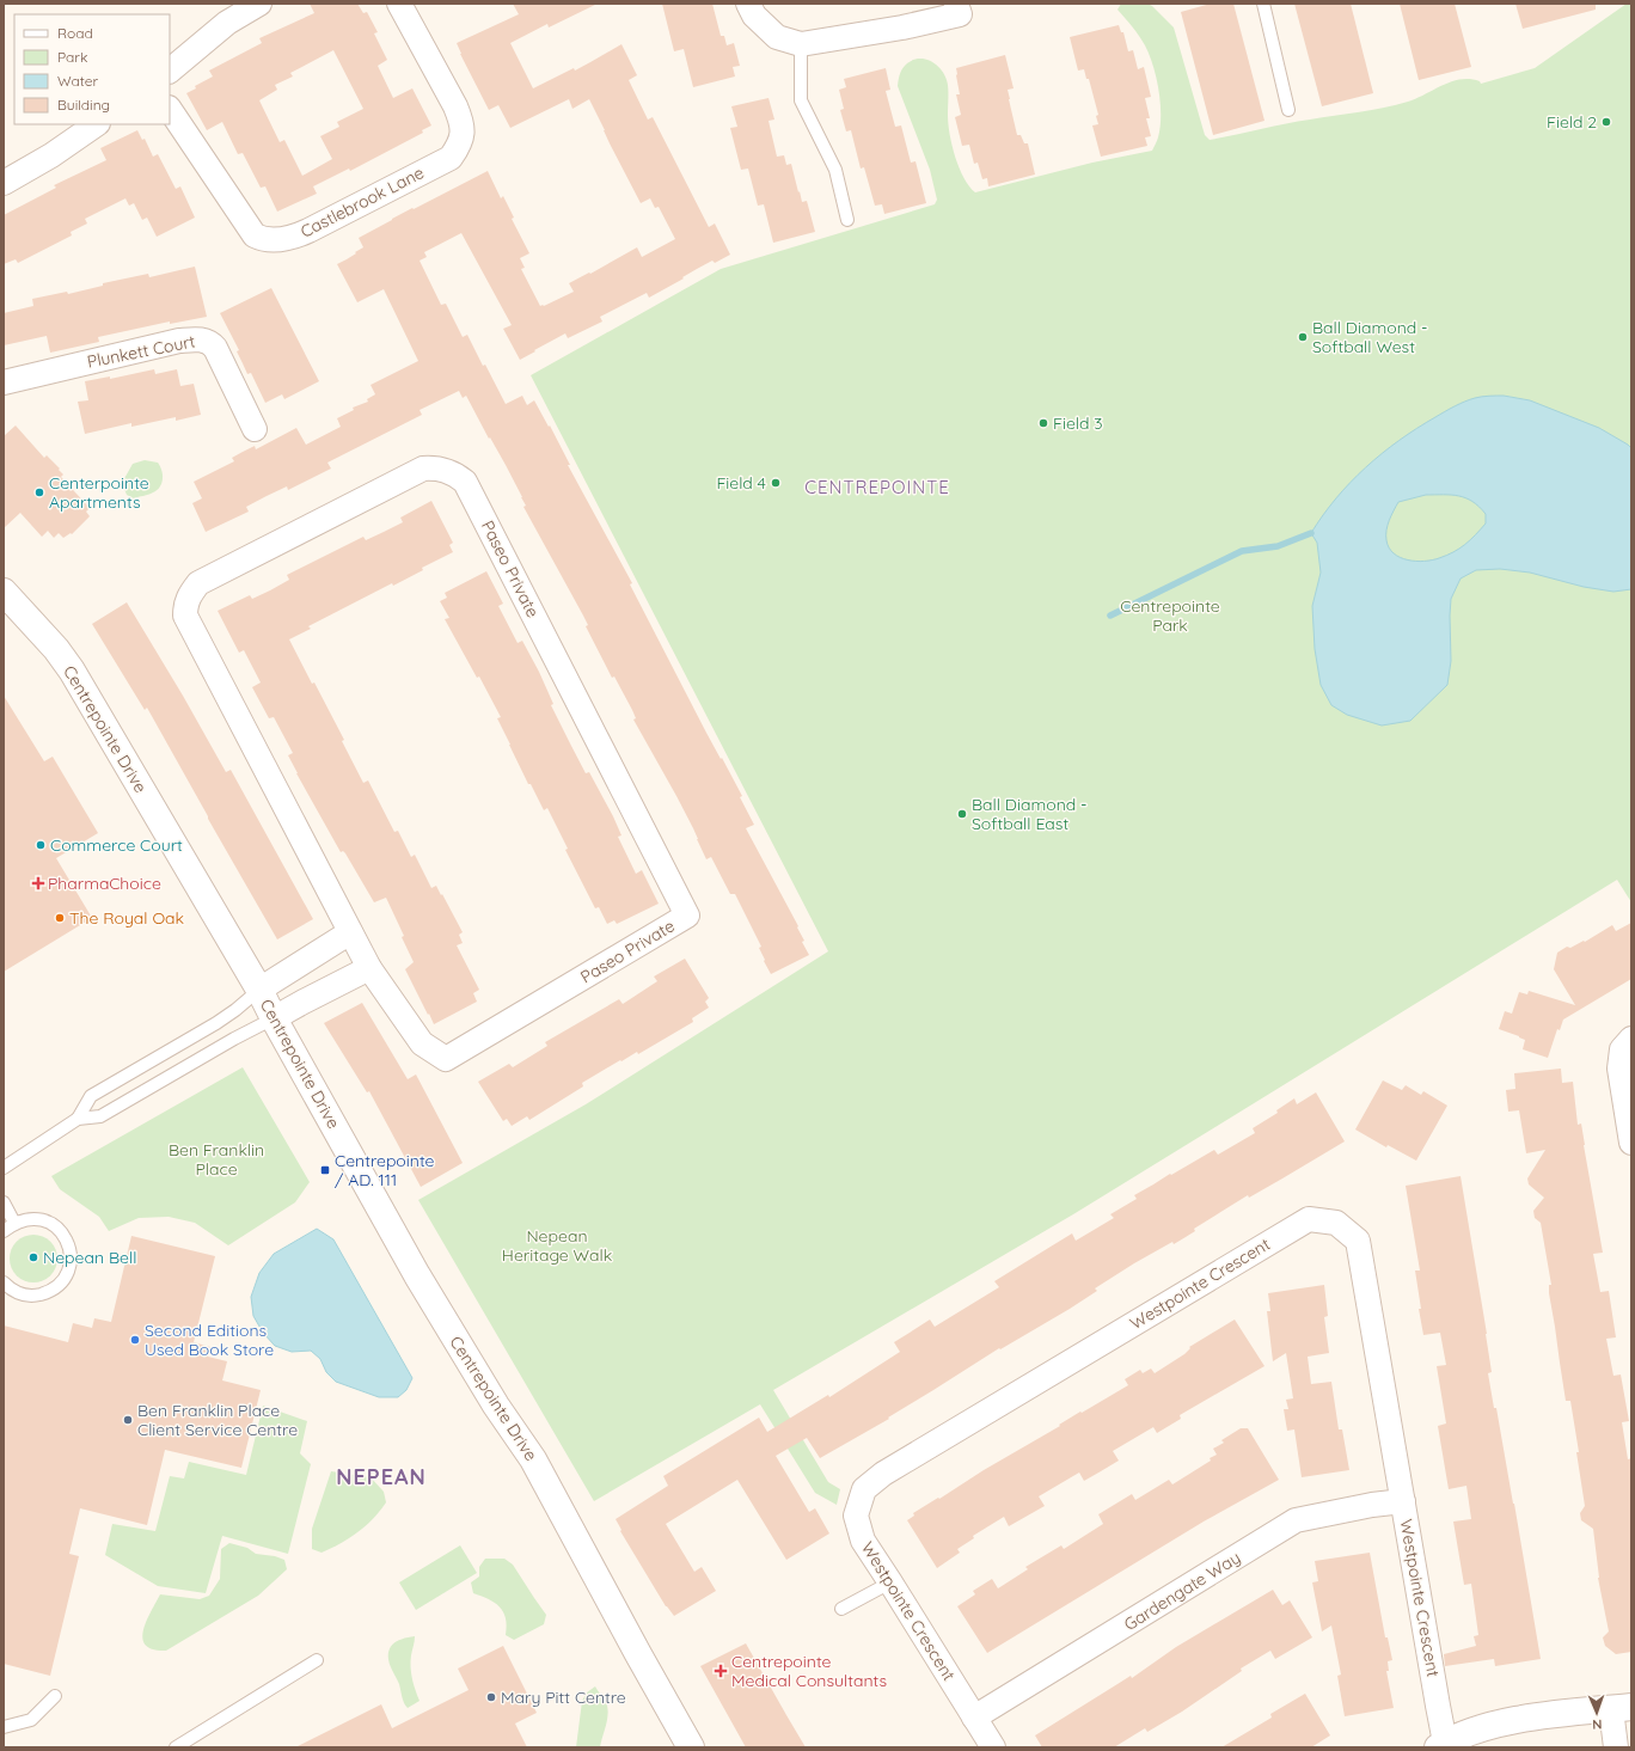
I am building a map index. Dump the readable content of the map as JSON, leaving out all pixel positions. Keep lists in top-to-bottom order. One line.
{"streets":{"street":["Castlebrook Lane","Plunkett Court","Paseo Private","Centrepointe Drive","Westpointe Crescent","Gardengate Way"]},"crossings":[["Westpointe Crescent","Gardengate Way"]],"districts":["CENTREPOINTE","NEPEAN"],"parks":["Centrepointe Park","Ben Franklin Place","Nepean Heritage Walk"],"places":{"other":["Field 2","Ball Diamond - Softball West","Field 3","Field 4","Centerpointe Apartments","Ball Diamond - Softball East","Commerce Court","The Royal Oak","Nepean Bell","Second Editions Used Book Store","Ben Franklin Place Client Service Centre","Mary Pitt Centre"],"health":["PharmaChoice","Centrepointe Medical Consultants"],"transit":["Centrepointe / AD. 111"]},"legend":["Road","Park","Water","Building"],"north":"bottom"}
